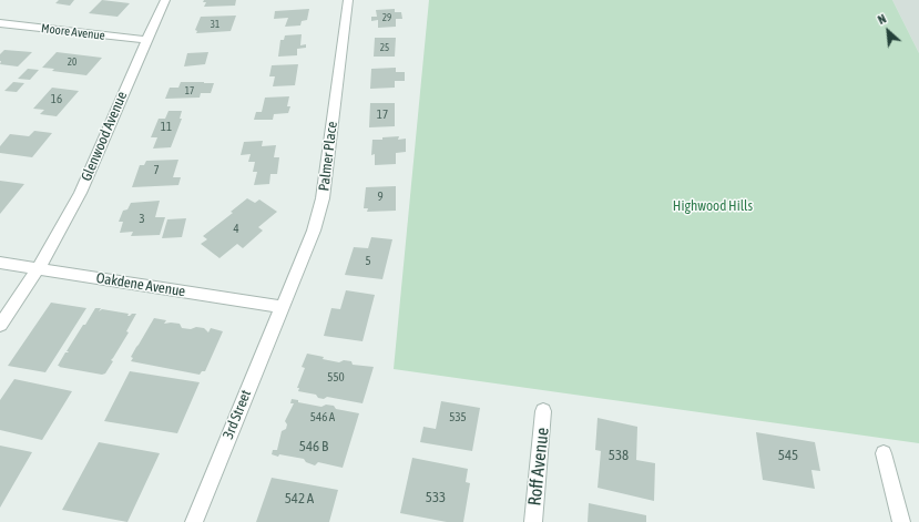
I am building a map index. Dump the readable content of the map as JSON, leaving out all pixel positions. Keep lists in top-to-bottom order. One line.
{"streets":{"street":["Moore Avenue","Glenwood Avenue","Palmer Place","Oakdene Avenue","3rd Street","Roff Avenue"]},"crossings":[["Moore Avenue","Glenwood Avenue"],["Glenwood Avenue","Oakdene Avenue"],["Palmer Place","Oakdene Avenue"],["Palmer Place","3rd Street"],["Oakdene Avenue","3rd Street"]],"parks":["Highwood Hills"],"house_numbers":["29","31","25","20","17","16","17","11","7","9","3","4","5","550","546 A","535","546 B","538","545","533","542 A"],"north":"top left"}
